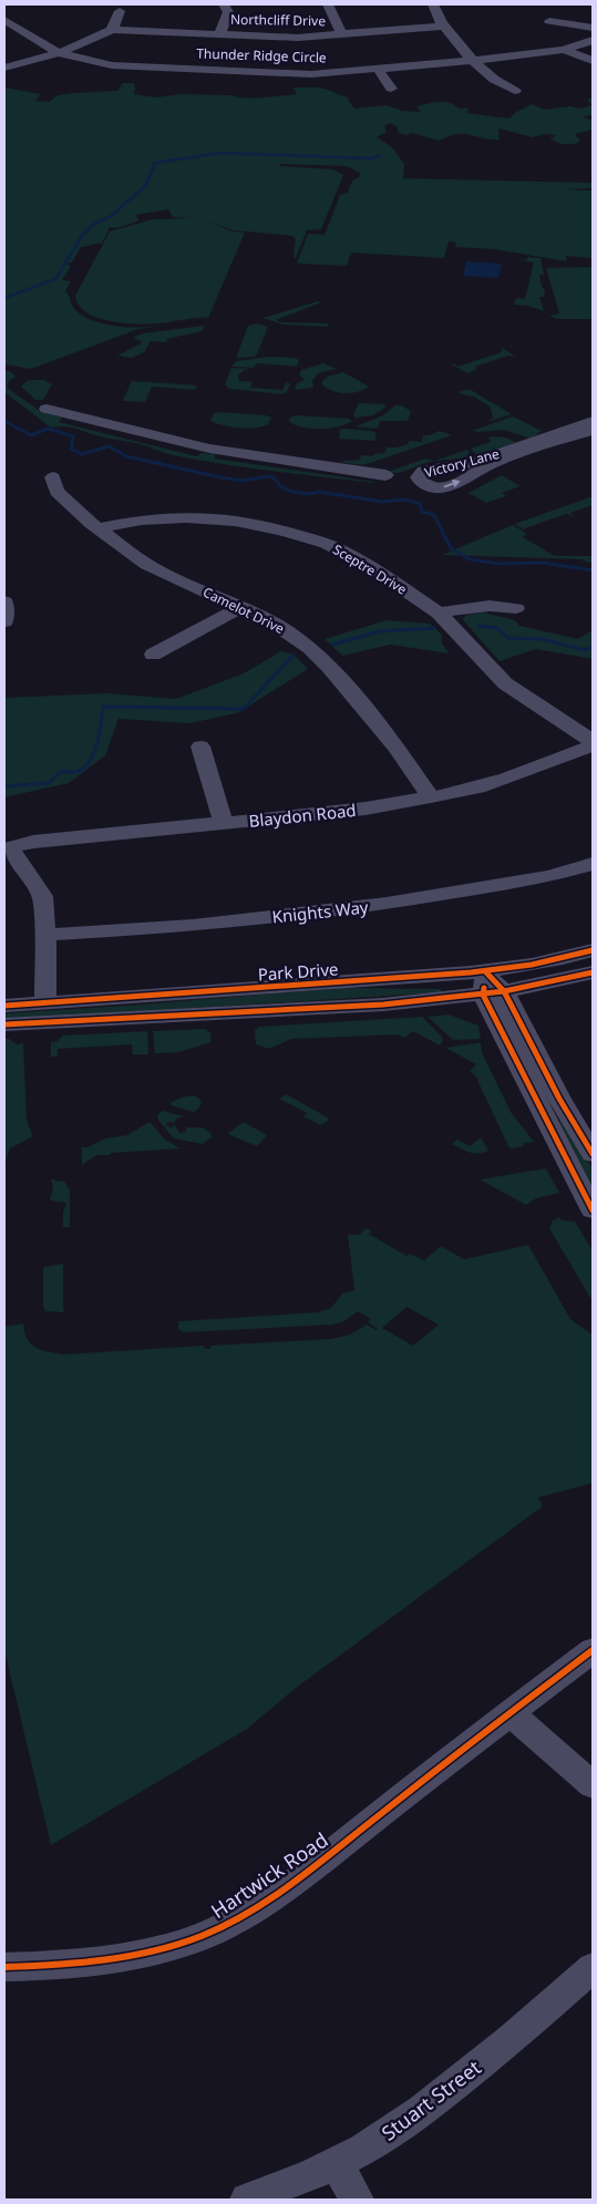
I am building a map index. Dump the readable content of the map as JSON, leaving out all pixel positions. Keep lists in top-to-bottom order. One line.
{"streets":{"street":["Northcliff Drive","Thunder Ridge Circle","Victory Lane","Sceptre Drive","Camelot Drive","Blaydon Road","Knights Way","Park Drive","Hartwick Road","Stuart Street"]},"crossings":[["Sceptre Drive","Camelot Drive"],["Sceptre Drive","Blaydon Road"],["Camelot Drive","Blaydon Road"]]}
